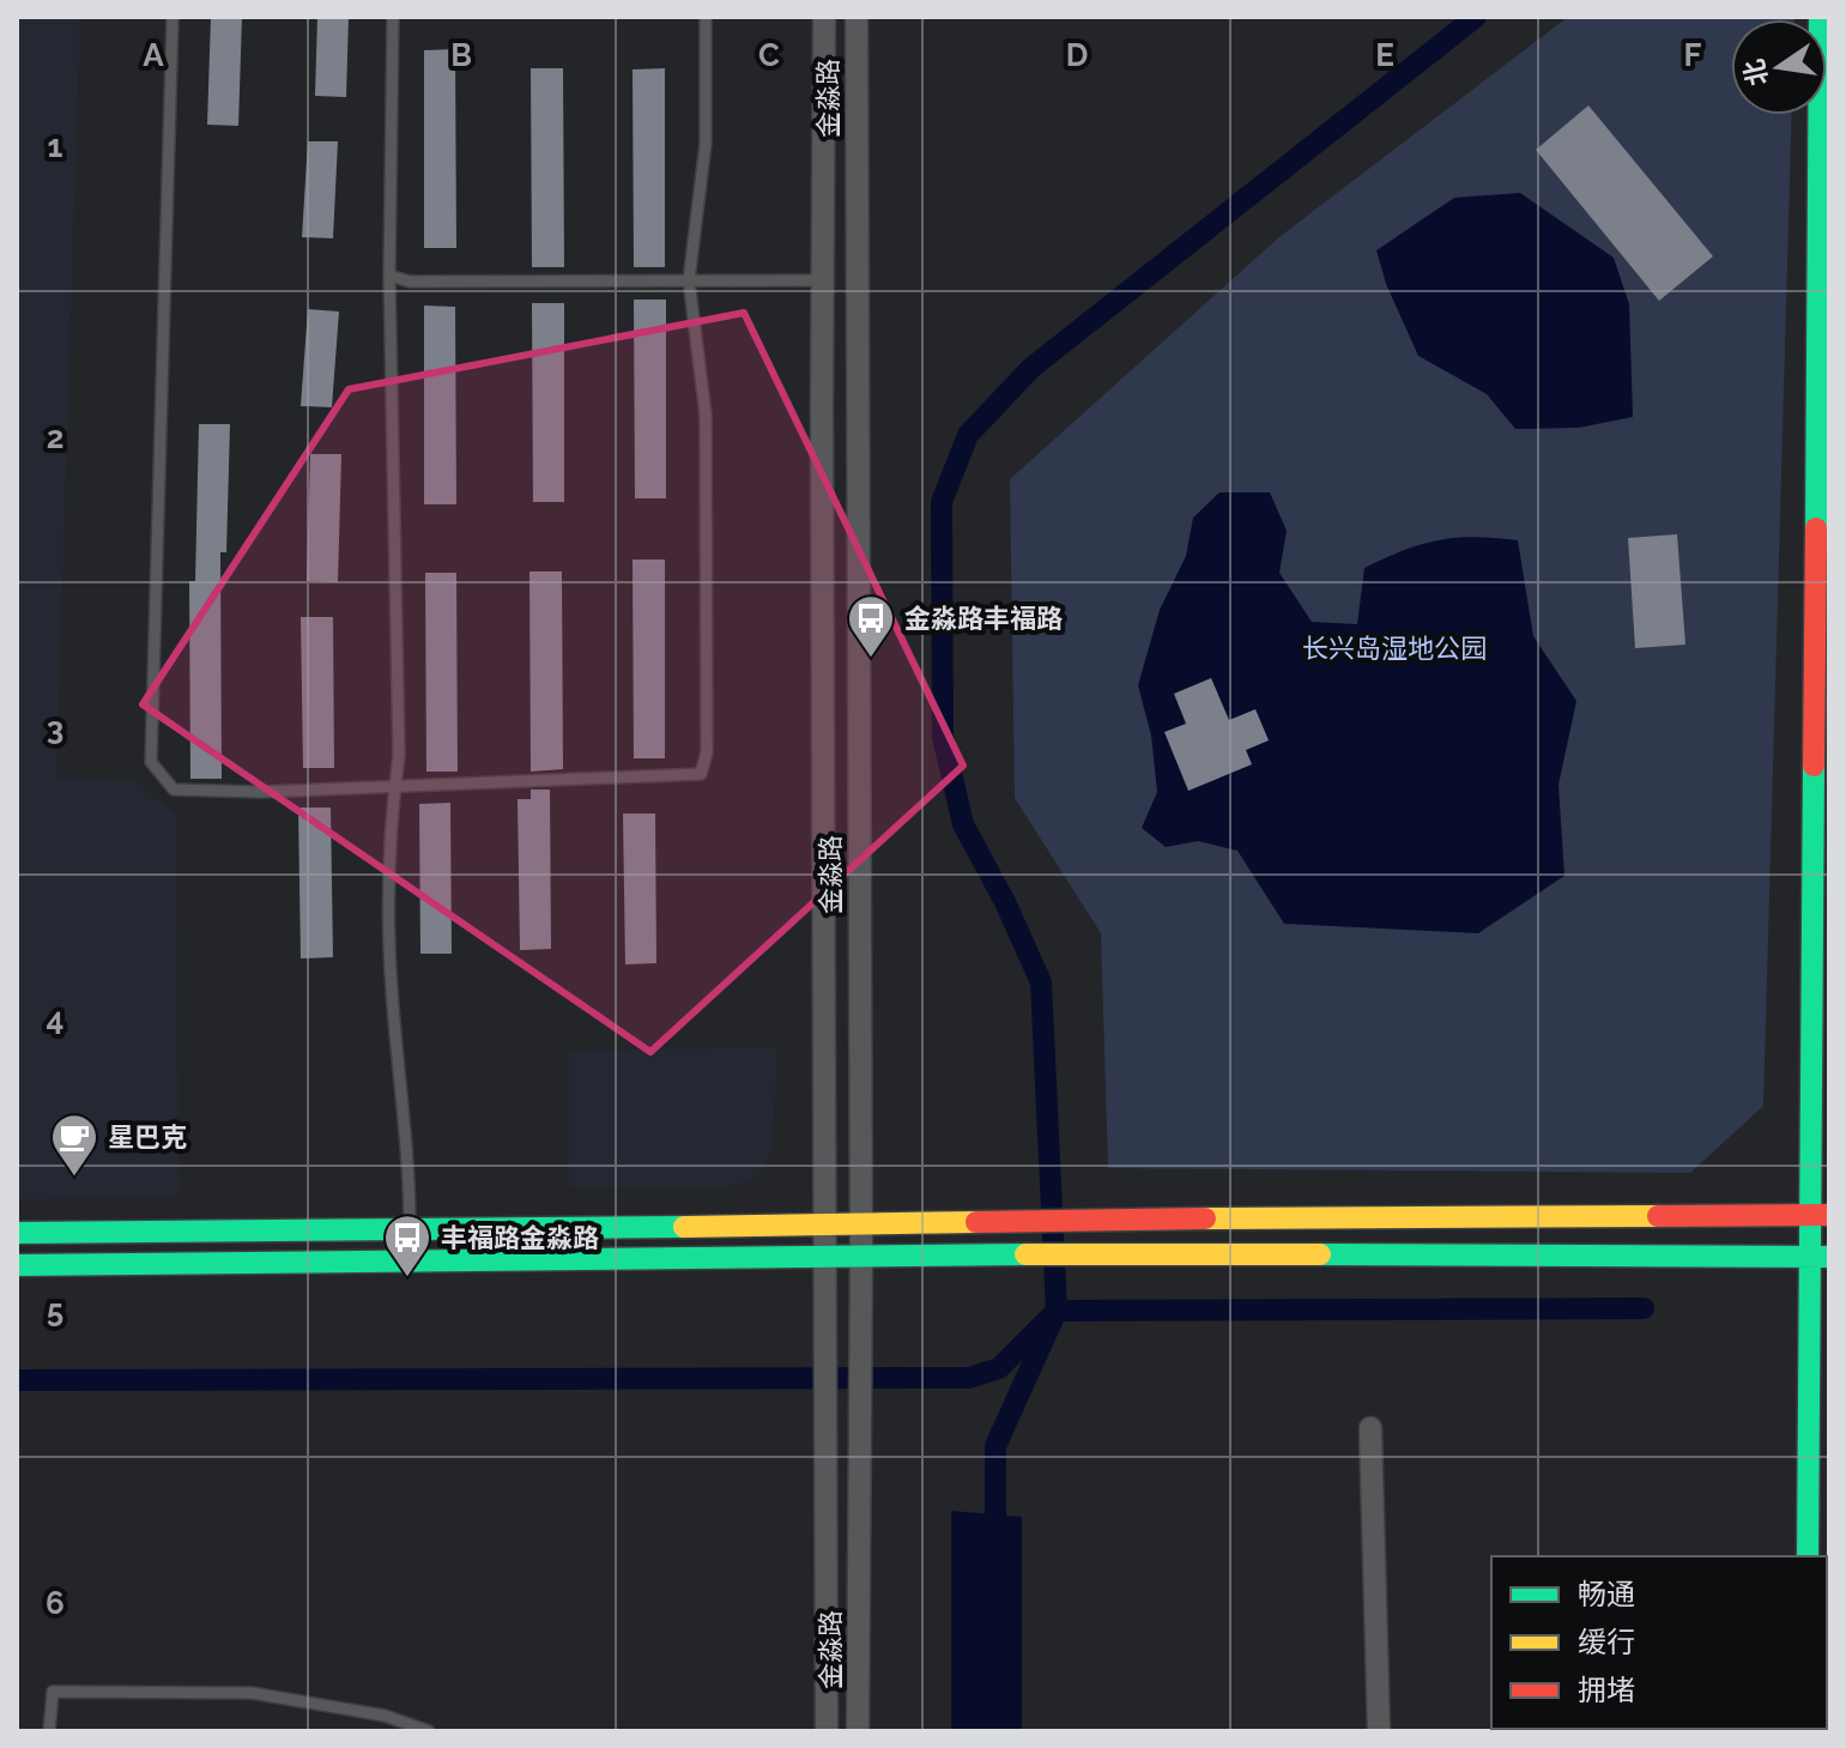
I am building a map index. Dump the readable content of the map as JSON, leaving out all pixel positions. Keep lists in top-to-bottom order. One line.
{"streets":{"street":["金淼路"]},"parks":["长兴岛湿地公园"],"places":{"bus stop":["金淼路丰福路","丰福路金淼路"],"cafe":["星巴克"]},"legend":["畅通","缓行","拥堵"],"north":"left","grid":{"columns":["A","B","C","D","E","F"],"rows":["1","2","3","4","5","6"]}}
